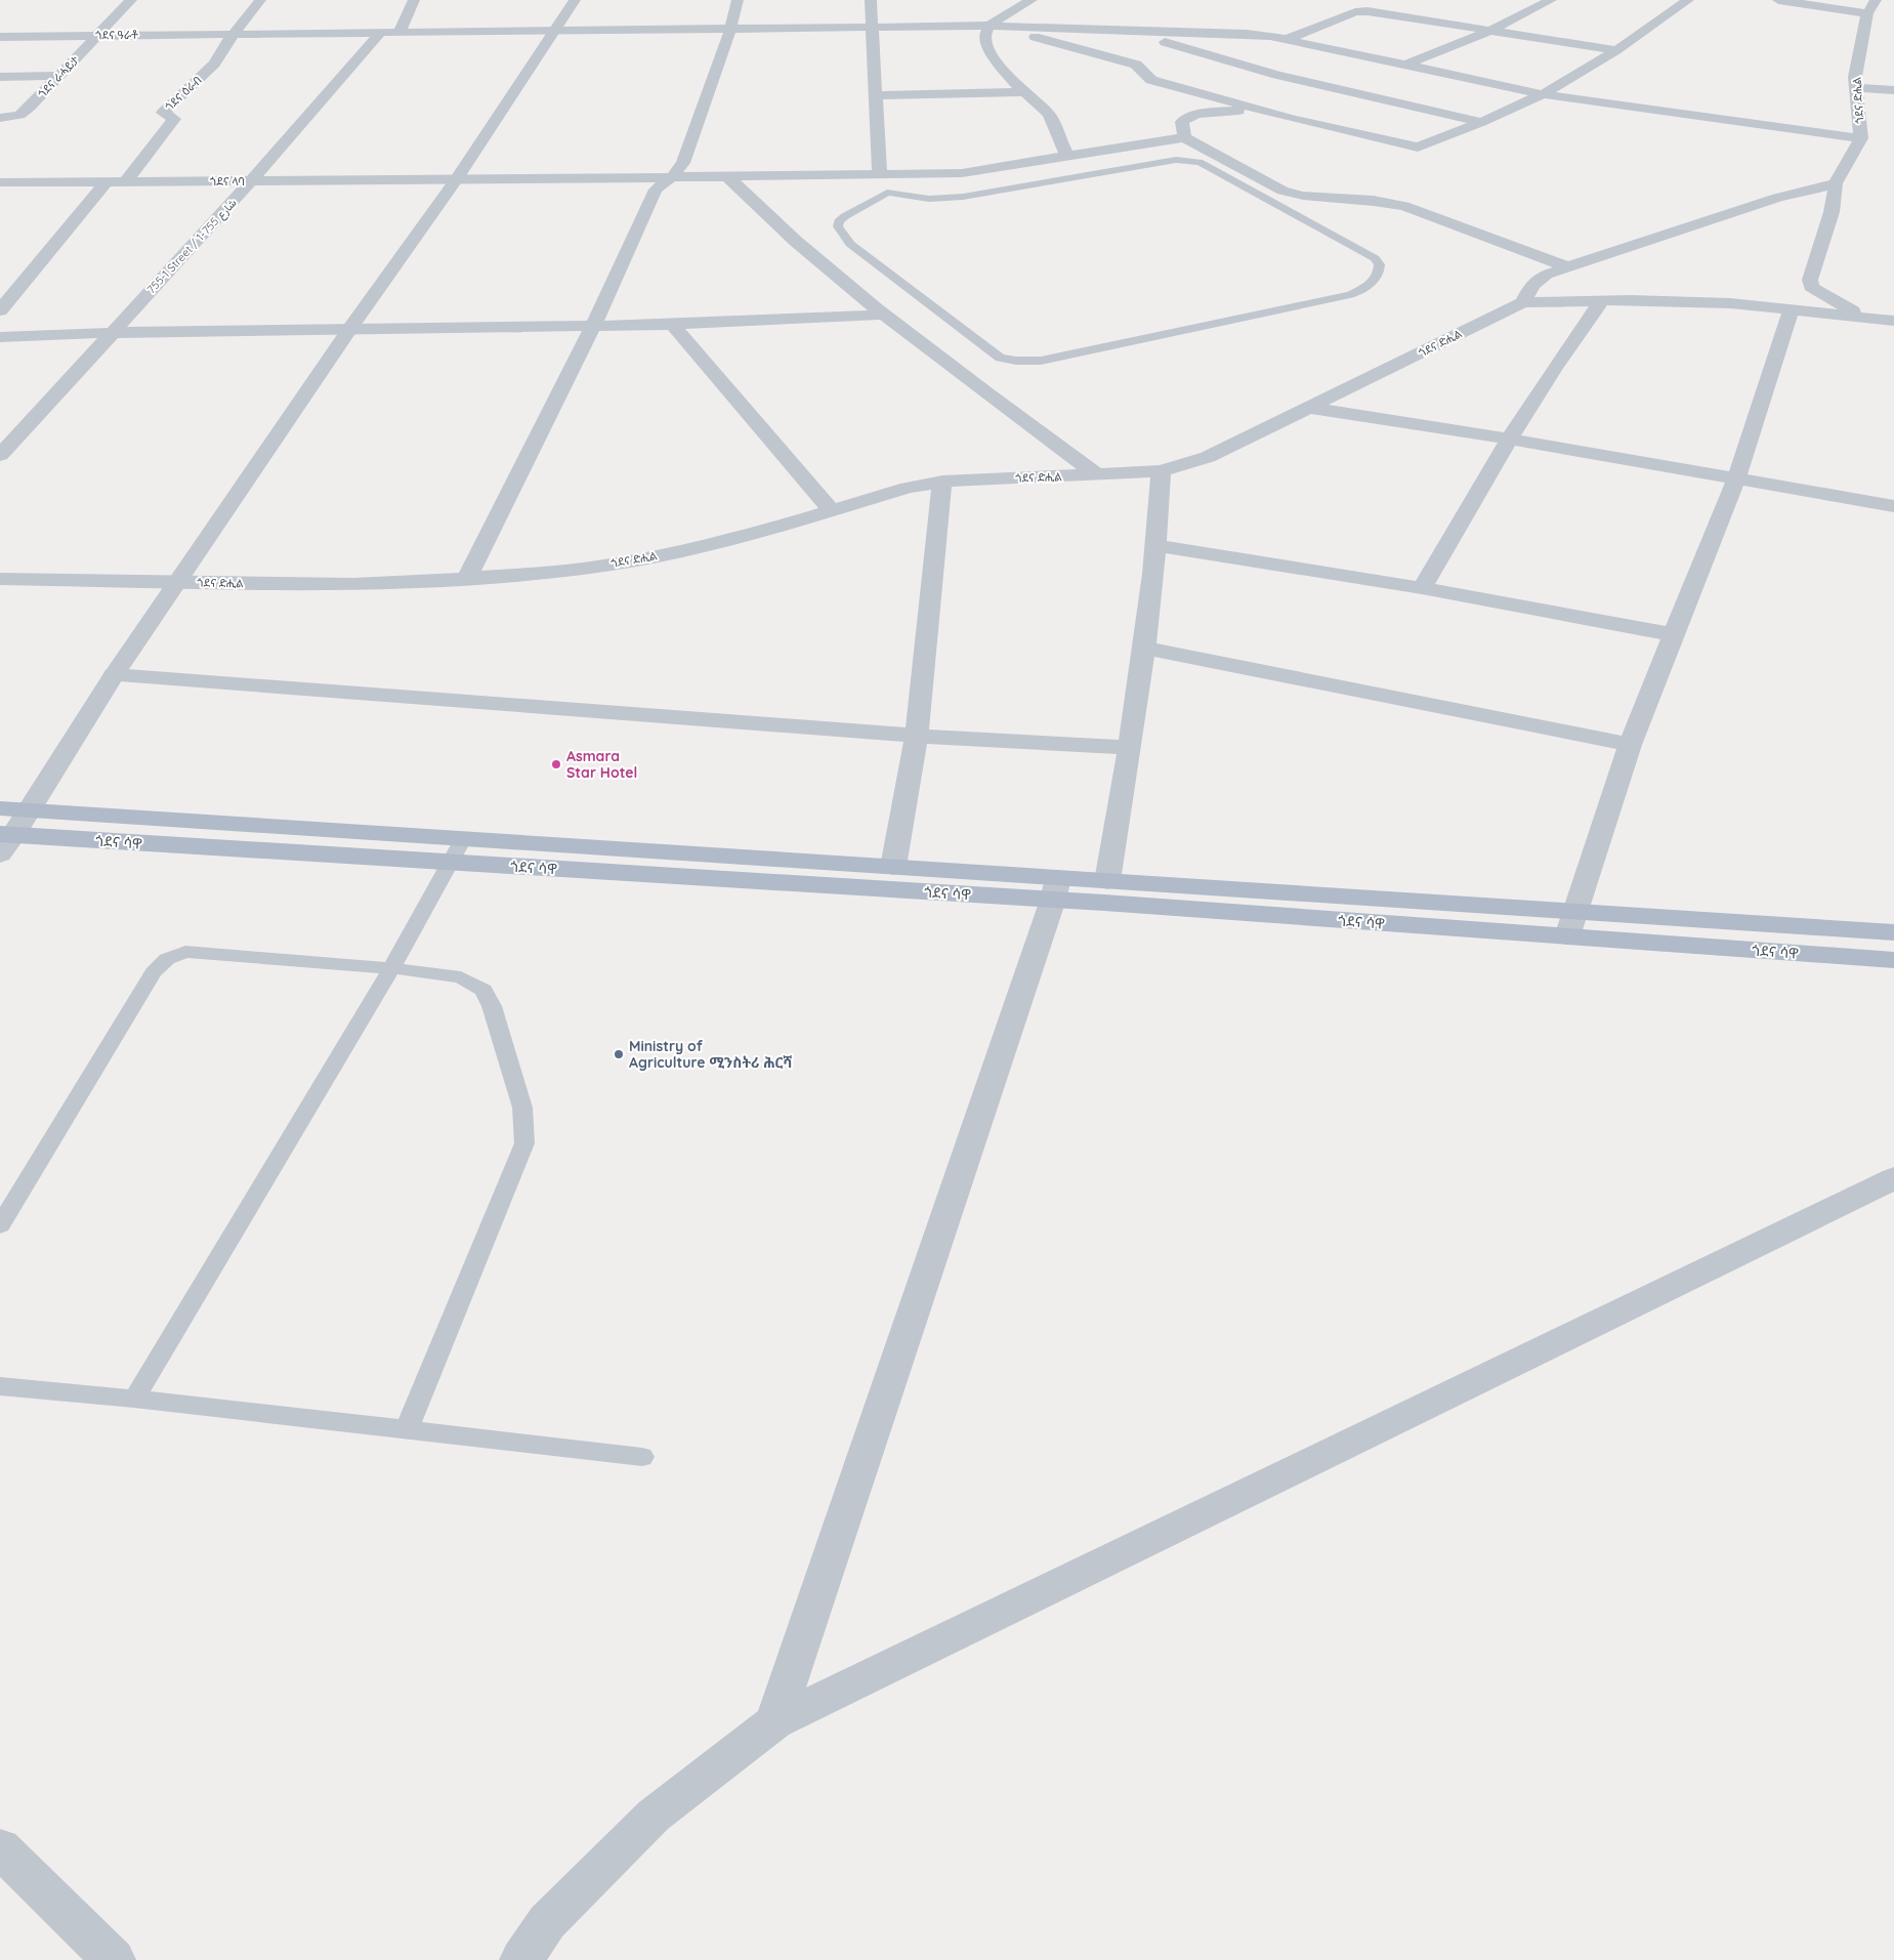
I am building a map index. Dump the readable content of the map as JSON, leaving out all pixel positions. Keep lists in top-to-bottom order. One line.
{"streets":{"main road":["ጎደና ሳዋ"],"street":["ጎደና ዓራቶ","ጎደና ራሓይታ","ጎደና ዕራብ","ጎደና ድሒል","ጎደና ላባ","755-1 Street / شارع 755-1"]},"crossings":[["ጎደና ዓራቶ","ጎደና ራሓይታ"],["ጎደና ዓራቶ","ጎደና ዕራብ"],["ጎደና ዓራቶ","755-1 Street / شارع 755-1"],["ጎደና ዕራብ","ጎደና ላባ"],["ጎደና ላባ","755-1 Street / شارع 755-1"]],"places":["Asmara Star Hotel","Ministry of Agriculture ሚንስትሪ ሕርሻ"]}
